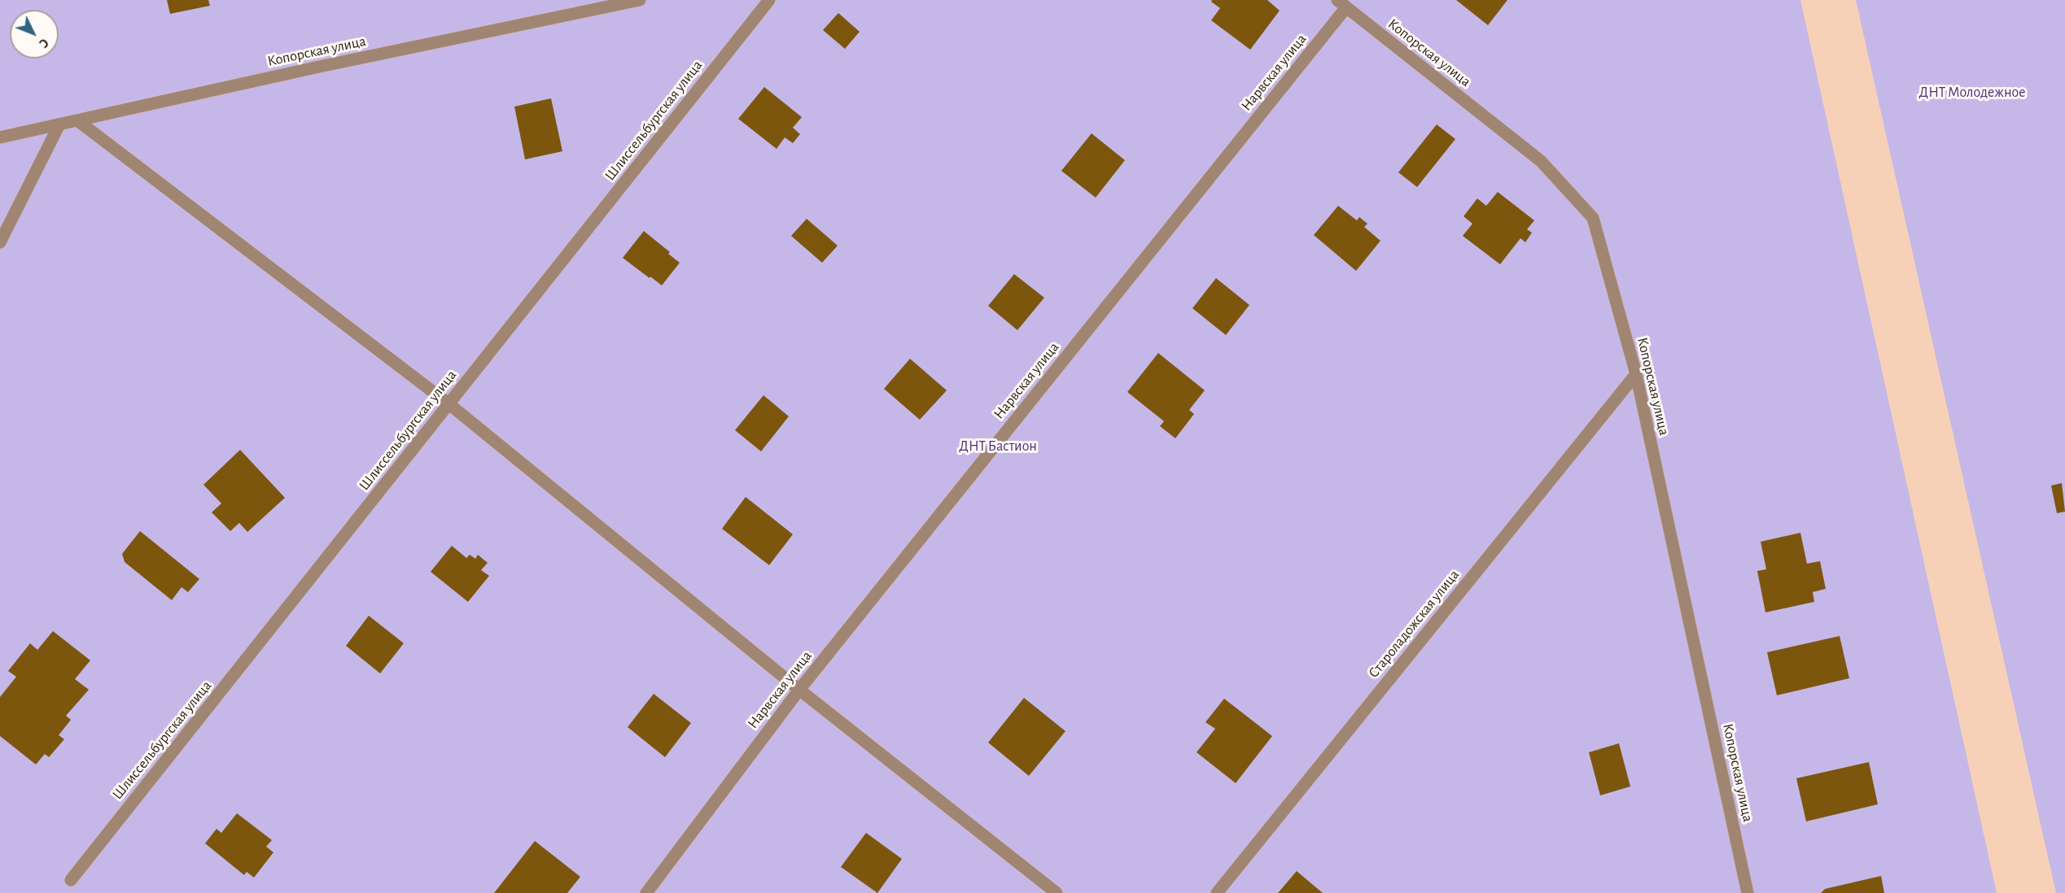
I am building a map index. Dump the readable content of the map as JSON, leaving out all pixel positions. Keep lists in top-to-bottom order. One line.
{"streets":{"street":["Копорская улица","Нарвская улица","Шлиссельбургская улица","Староладожская улица"]},"crossings":[["Копорская улица","Нарвская улица"],["Копорская улица","Староладожская улица"]],"parks":["ДНТ Молодежное","ДНТ Бастион"],"north":"bottom right"}
